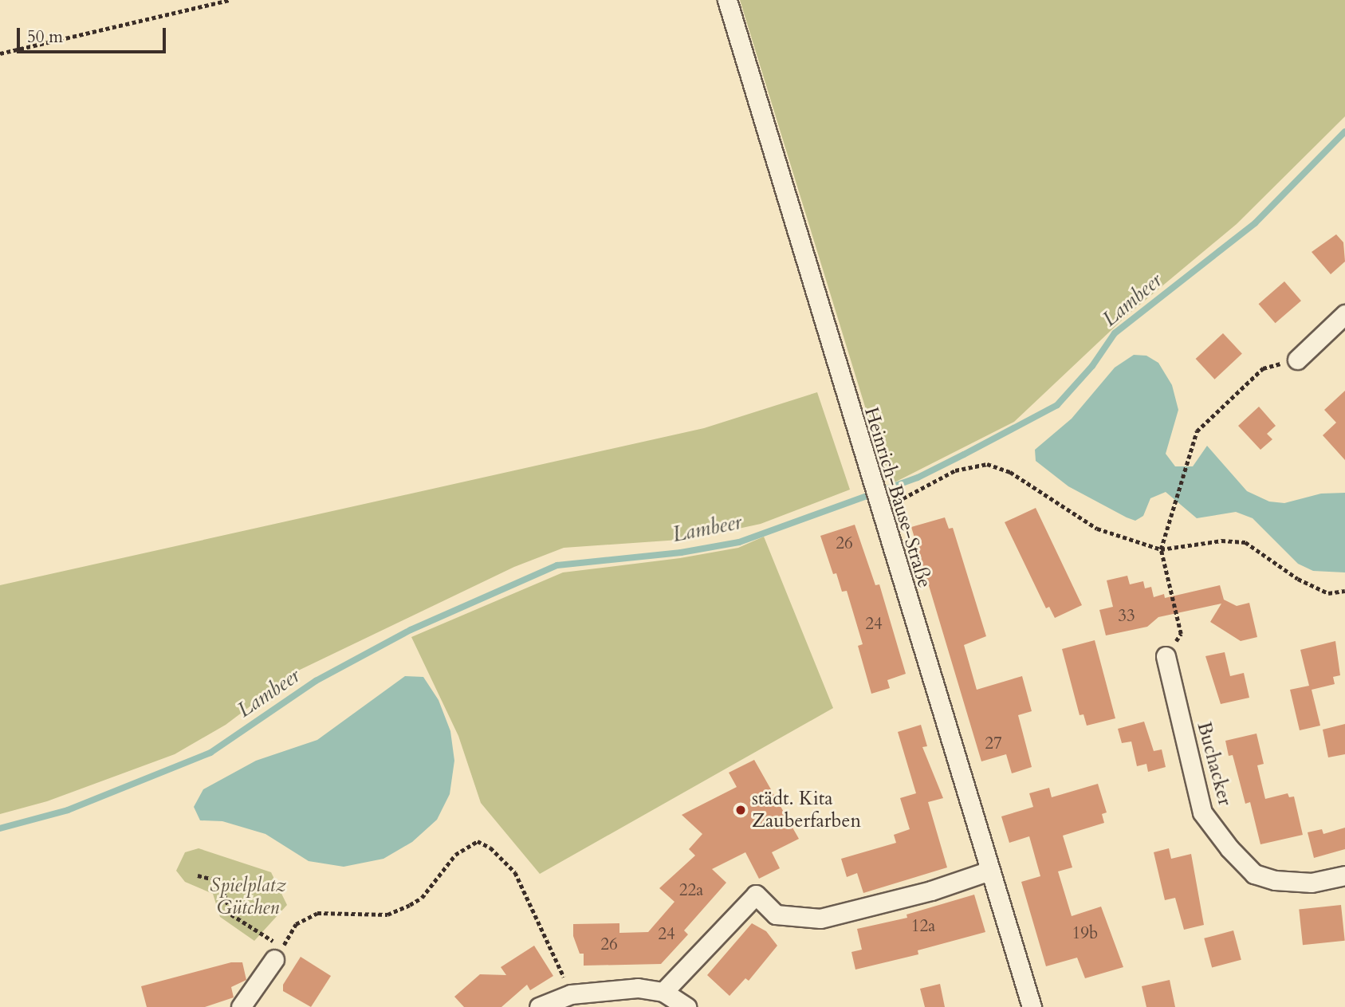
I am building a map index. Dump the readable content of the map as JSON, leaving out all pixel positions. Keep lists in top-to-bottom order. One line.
{"streets":{"street":["Heinrich-Bause-Straße","Buchacker"]},"water":["Lambeer"],"parks":["Spielplatz Gütchen"],"places":["städt. Kita Zauberfarben"],"house_numbers":["26","33","24","27","22a","12a","19b","24","26"],"scale_bar":"50 m"}
